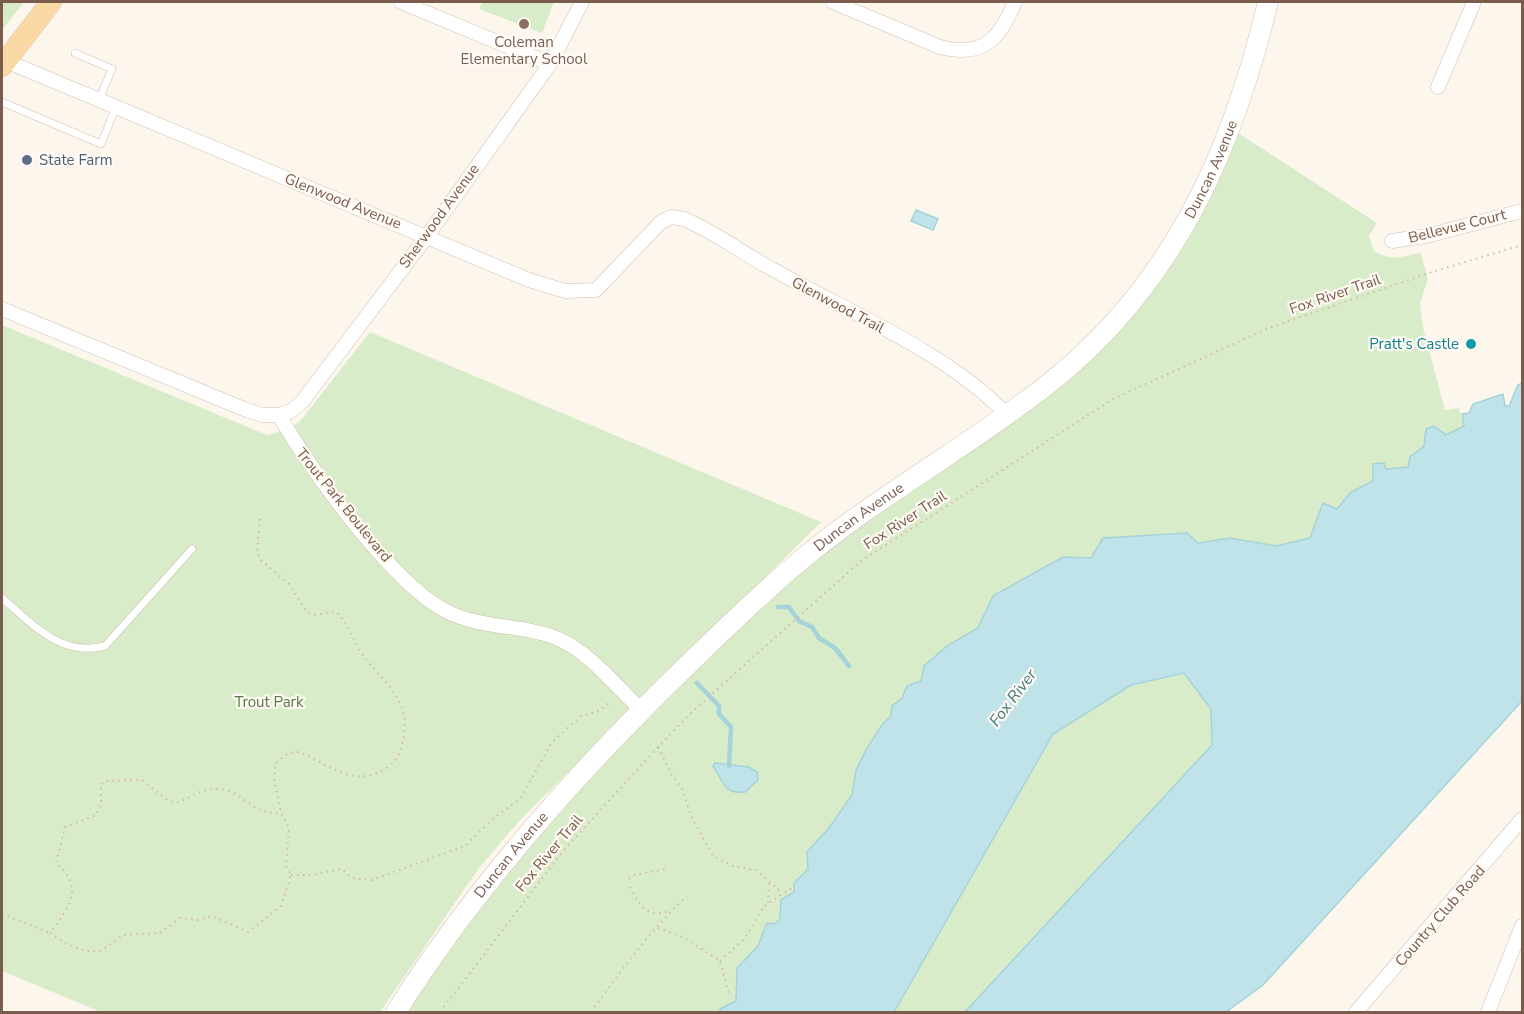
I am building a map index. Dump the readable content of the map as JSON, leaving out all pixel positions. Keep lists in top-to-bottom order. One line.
{"streets":{"street":["Duncan Avenue","Glenwood Avenue","Sherwood Avenue","Bellevue Court","Glenwood Trail","Trout Park Boulevard","Country Club Road"],"path":["Fox River Trail"]},"crossings":[["Duncan Avenue","Glenwood Trail"],["Duncan Avenue","Trout Park Boulevard"],["Glenwood Avenue","Sherwood Avenue"],["Glenwood Avenue","Glenwood Trail"],["Sherwood Avenue","Trout Park Boulevard"]],"water":["Fox River"],"parks":["Trout Park"],"places":["Coleman Elementary School","State Farm","Pratt's Castle"]}
